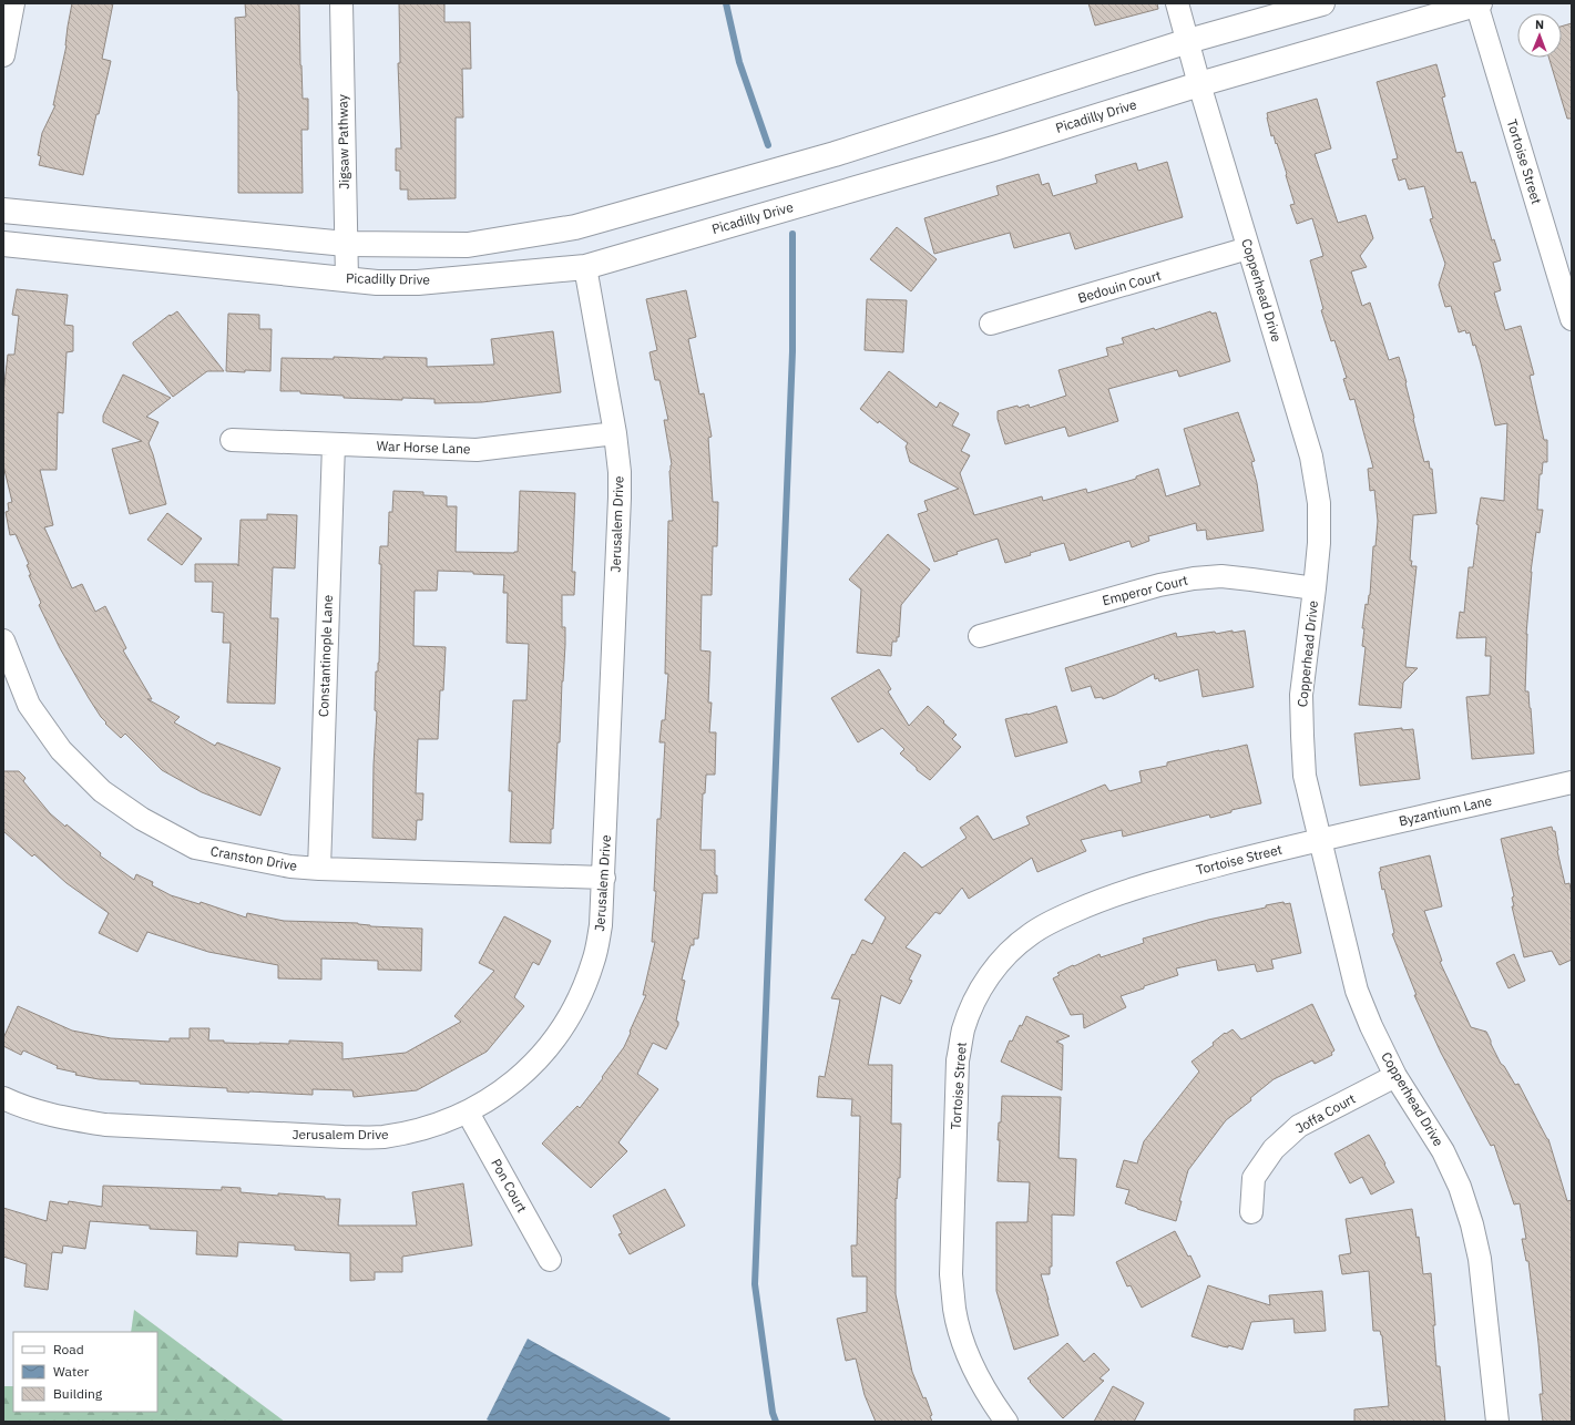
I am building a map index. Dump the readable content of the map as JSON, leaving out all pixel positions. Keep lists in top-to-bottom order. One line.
{"streets":{"street":["Picadilly Drive","Jigsaw Pathway","Tortoise Street","Bedouin Court","Copperhead Drive","War Horse Lane","Jerusalem Drive","Emperor Court","Constantinople Lane","Byzantium Lane","Cranston Drive","Joffa Court","Pon Court"]},"crossings":[["Picadilly Drive","Jigsaw Pathway"],["Picadilly Drive","Tortoise Street"],["Picadilly Drive","Copperhead Drive"],["Picadilly Drive","Jerusalem Drive"],["Tortoise Street","Copperhead Drive"],["Tortoise Street","Byzantium Lane"],["Bedouin Court","Copperhead Drive"],["Copperhead Drive","Emperor Court"],["Copperhead Drive","Byzantium Lane"],["Copperhead Drive","Joffa Court"],["War Horse Lane","Jerusalem Drive"],["War Horse Lane","Constantinople Lane"],["Jerusalem Drive","Cranston Drive"],["Jerusalem Drive","Pon Court"],["Constantinople Lane","Cranston Drive"]],"legend":["Road","Water","Building"],"north":"top"}
